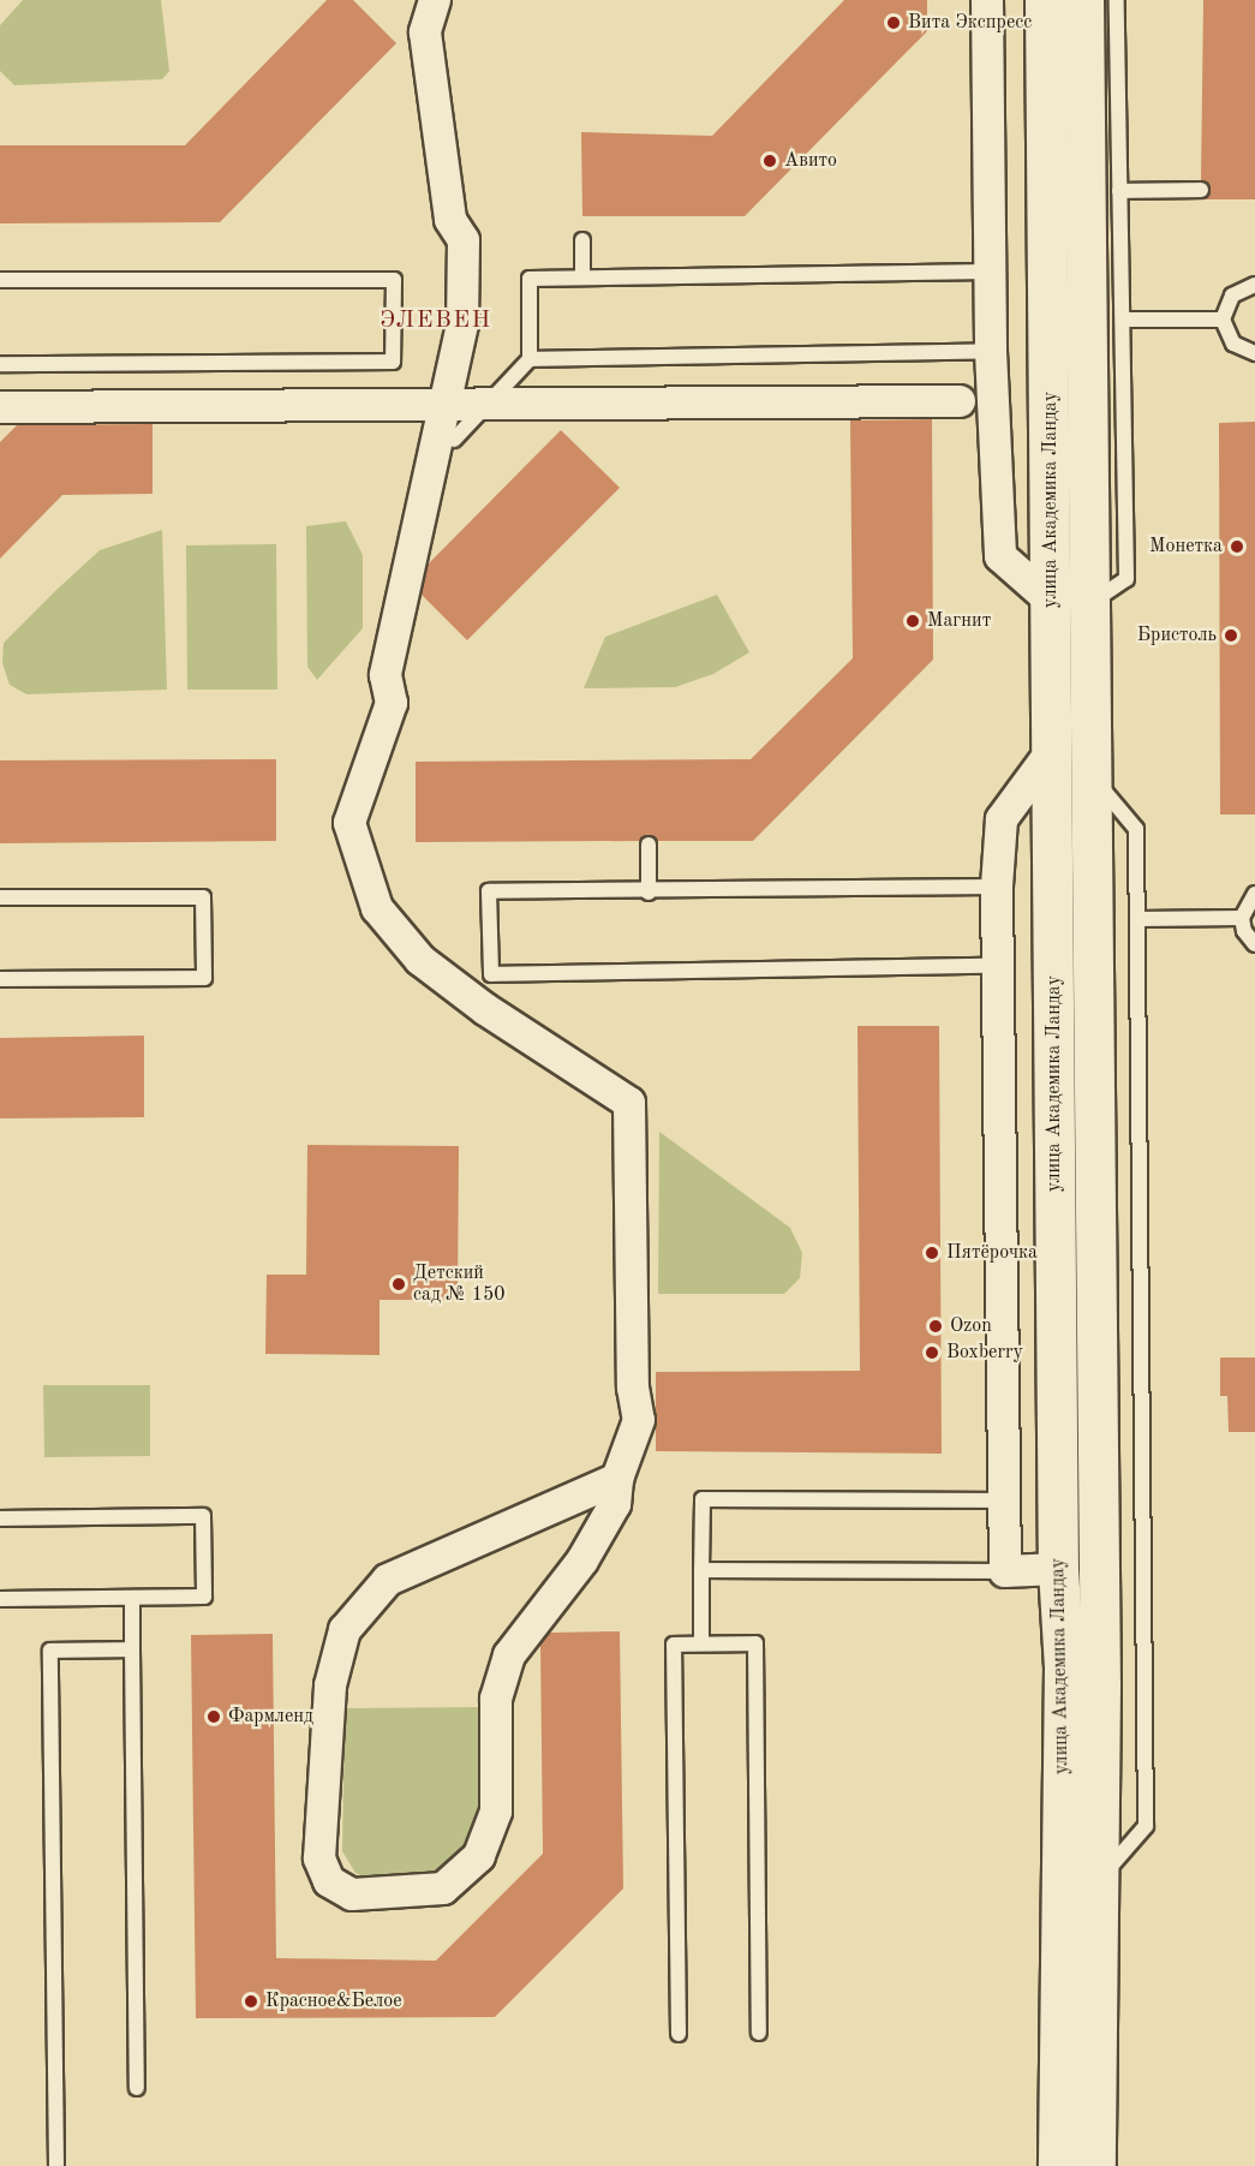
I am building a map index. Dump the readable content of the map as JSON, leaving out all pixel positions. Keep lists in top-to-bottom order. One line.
{"streets":{"street":["улица Академика Ландау"]},"districts":["ЭЛЕВЕН"],"places":["Вита Экспресс","Авито","Монетка","Магнит","Бристоль","Пятёрочка","Детский сад № 150","Ozon","Boxberry","Фармленд","Красное&Белое"]}
